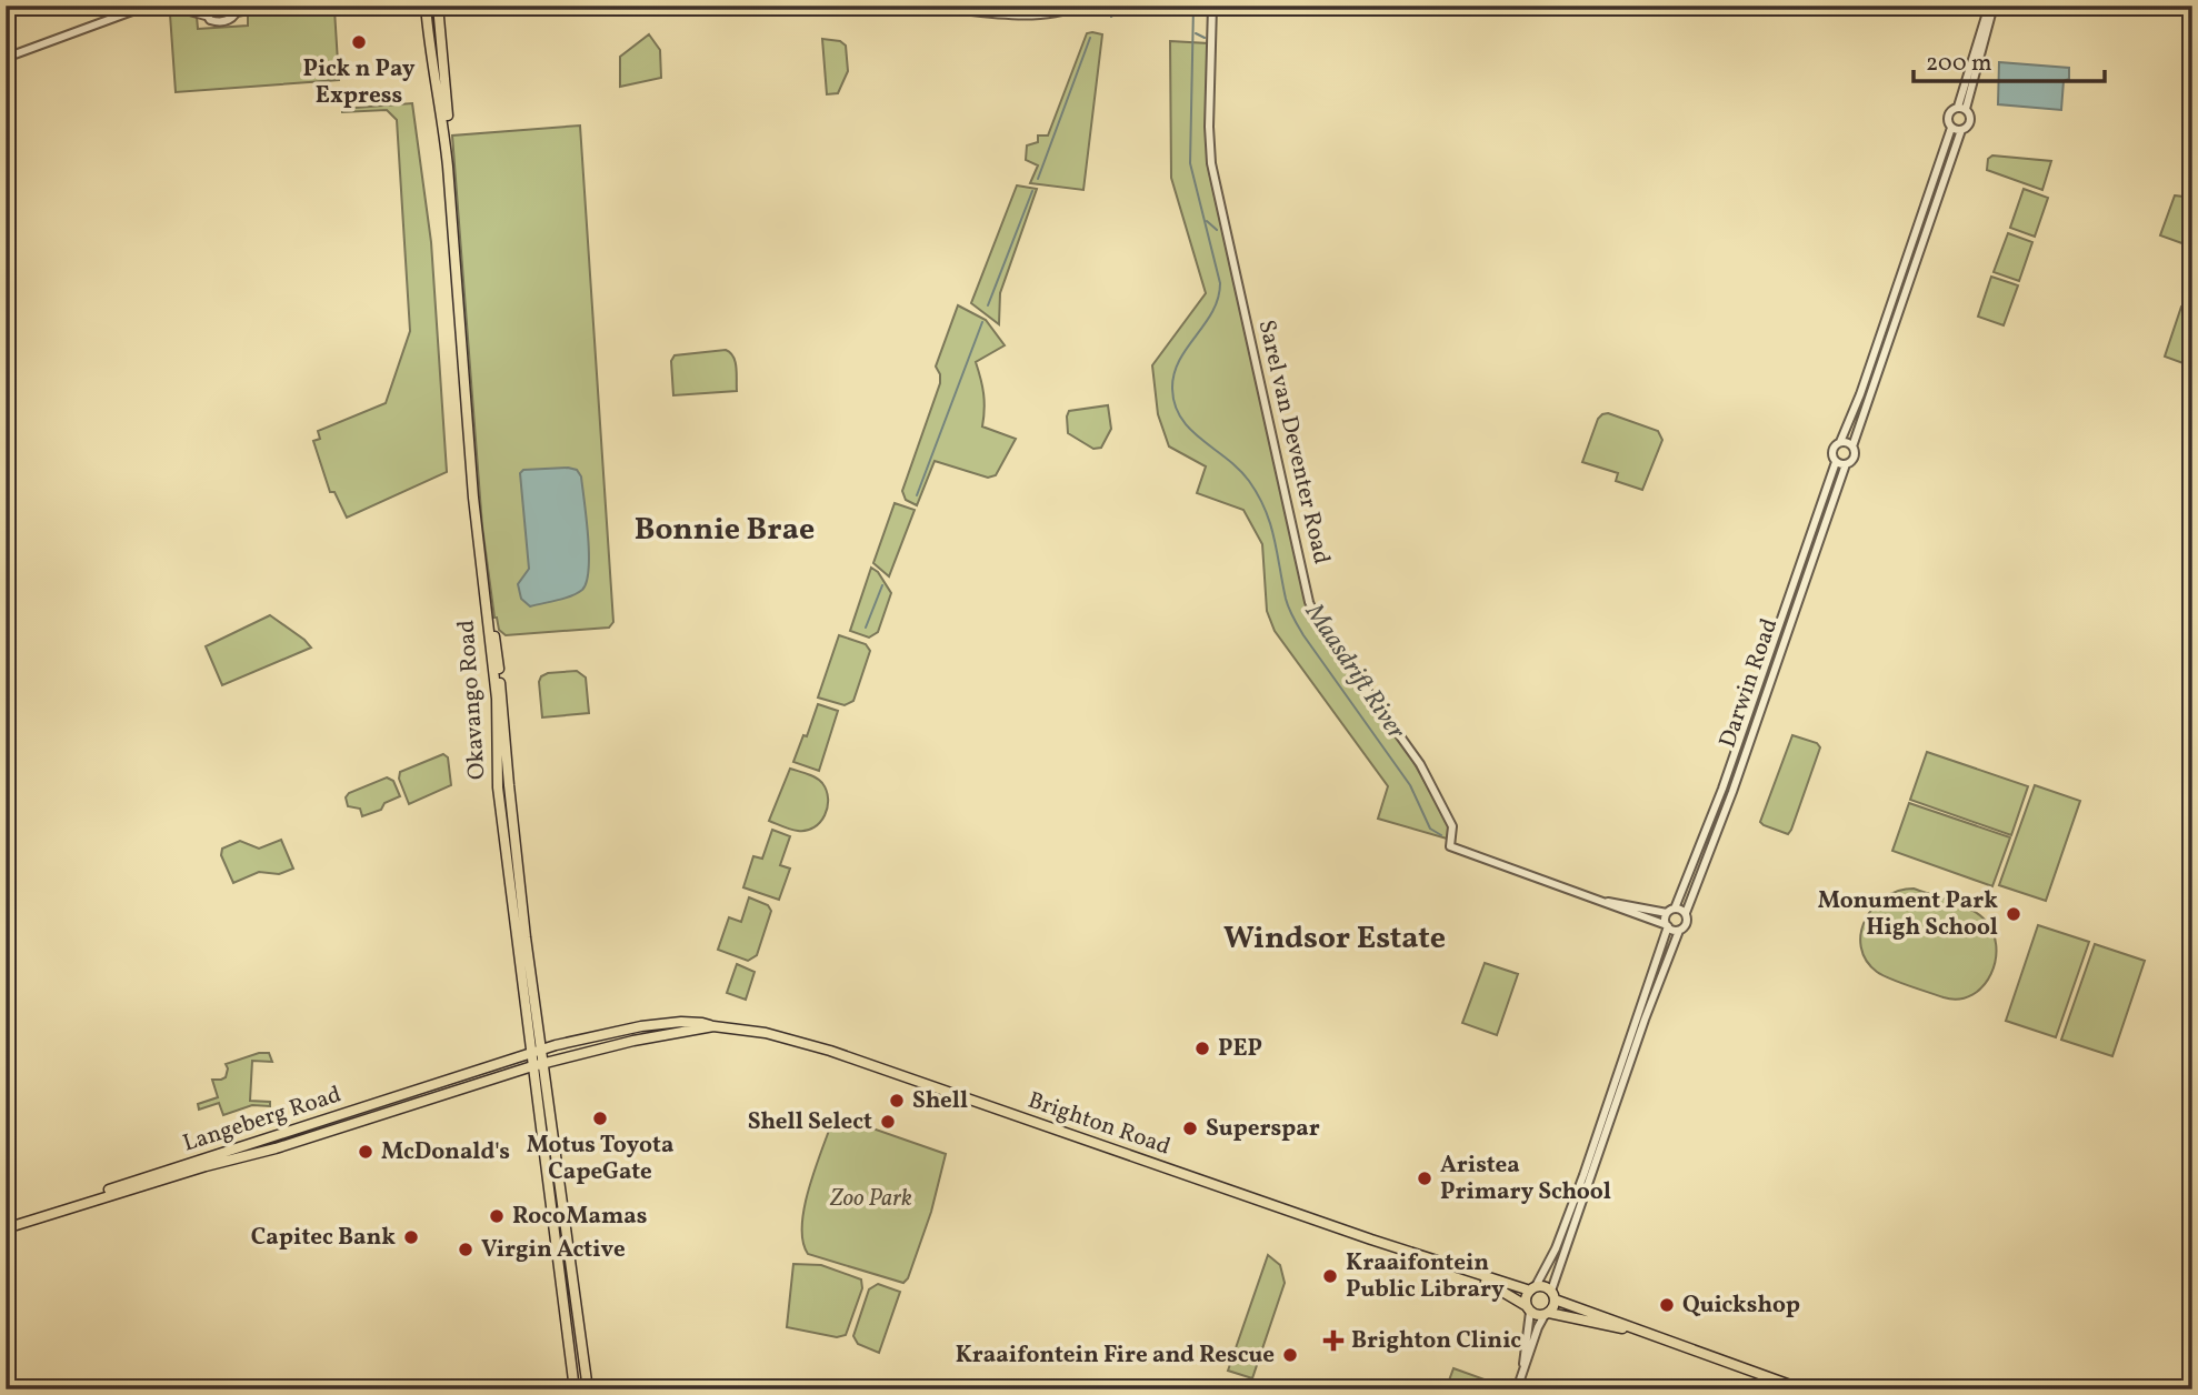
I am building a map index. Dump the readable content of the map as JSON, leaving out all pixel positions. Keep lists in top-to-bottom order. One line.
{"streets":{"main road":["Okavango Road","Langeberg Road","Brighton Road"],"street":["Sarel van Deventer Road","Darwin Road"]},"crossings":[["Okavango Road","Langeberg Road"],["Okavango Road","Brighton Road"],["Langeberg Road","Brighton Road"]],"districts":["Bonnie Brae","Windsor Estate"],"water":["Maasdrift River"],"parks":["Zoo Park"],"places":{"other":["Pick n Pay Express","Monument Park High School","PEP","Shell","Motus Toyota CapeGate","Shell Select","Superspar","McDonald's","Aristea Primary School","RocoMamas","Capitec Bank","Virgin Active","Kraaifontein Public Library","Quickshop","Kraaifontein Fire and Rescue"],"health":["Brighton Clinic"]},"scale_bar":"200 m"}
